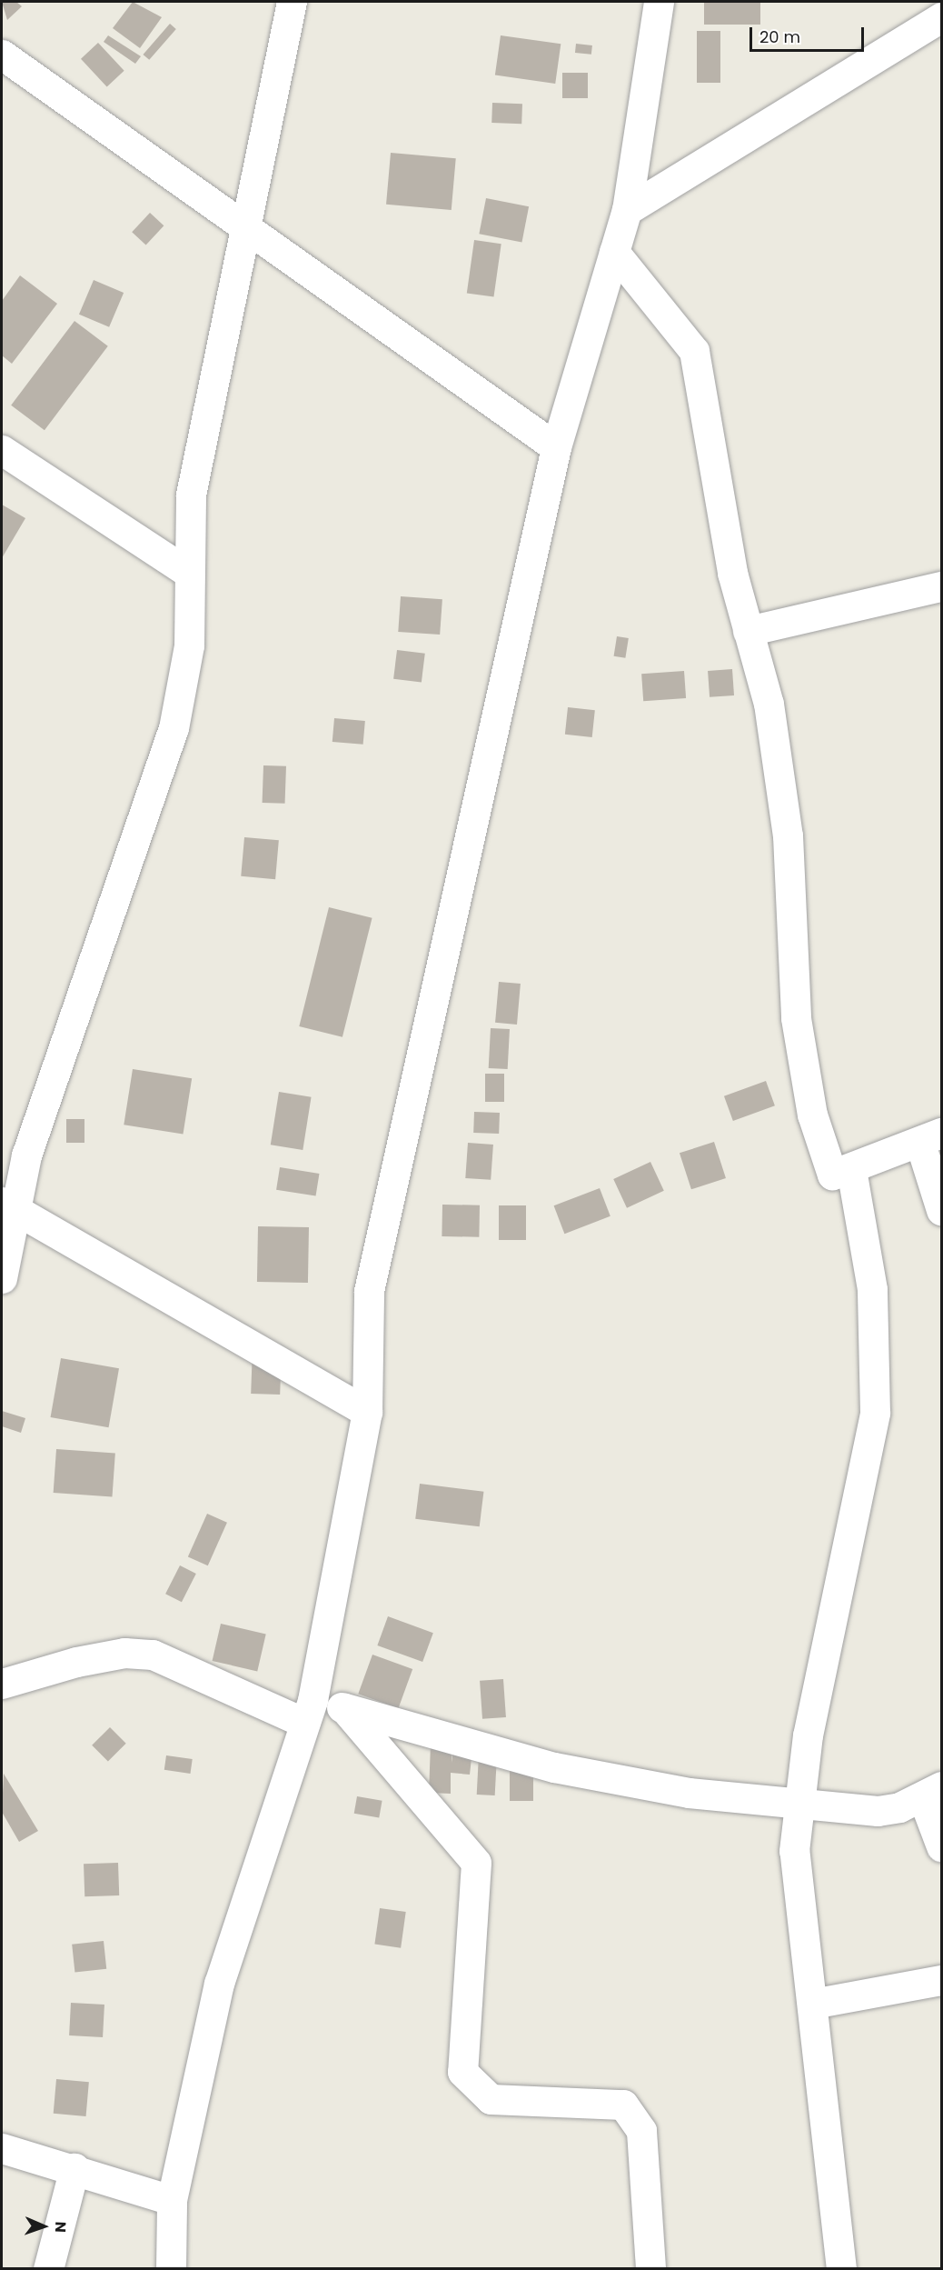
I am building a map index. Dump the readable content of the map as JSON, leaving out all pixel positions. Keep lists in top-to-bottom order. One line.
{"scale_bar":"20 m","north":"right"}
